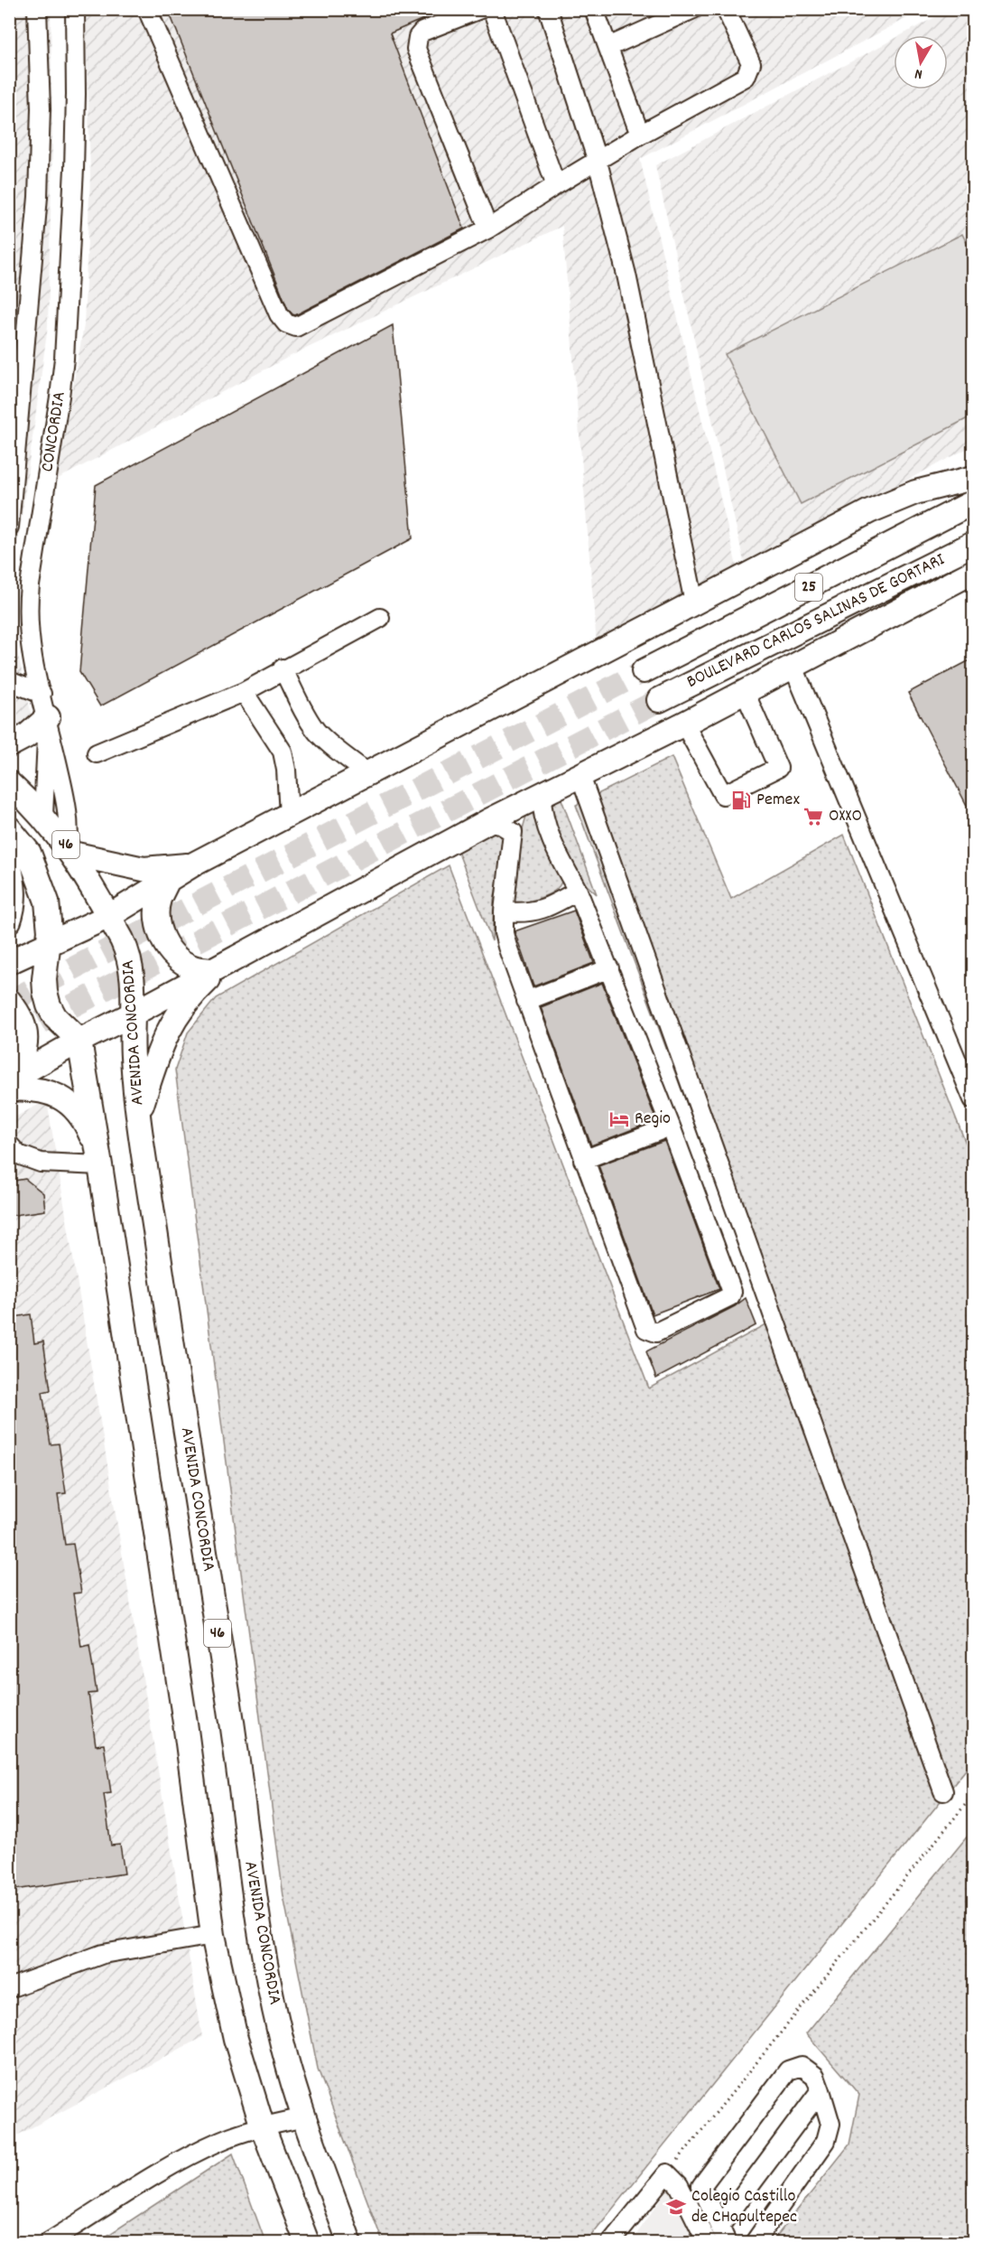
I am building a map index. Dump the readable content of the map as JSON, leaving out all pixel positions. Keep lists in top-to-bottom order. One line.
{"streets":{"main road":["25","BOULEVARD CARLOS SALINAS DE GORTARI","46","AVENIDA CONCORDIA"],"street":["CONCORDIA"]},"crossings":[["CONCORDIA","AVENIDA CONCORDIA"],["46","AVENIDA CONCORDIA"]],"places":{"fuel station":["Pemex"],"supermarket":["OXXO"],"hotel":["Regio"],"school or university":["Colegio Castillo de CHapultepec"]},"north":"bottom"}
